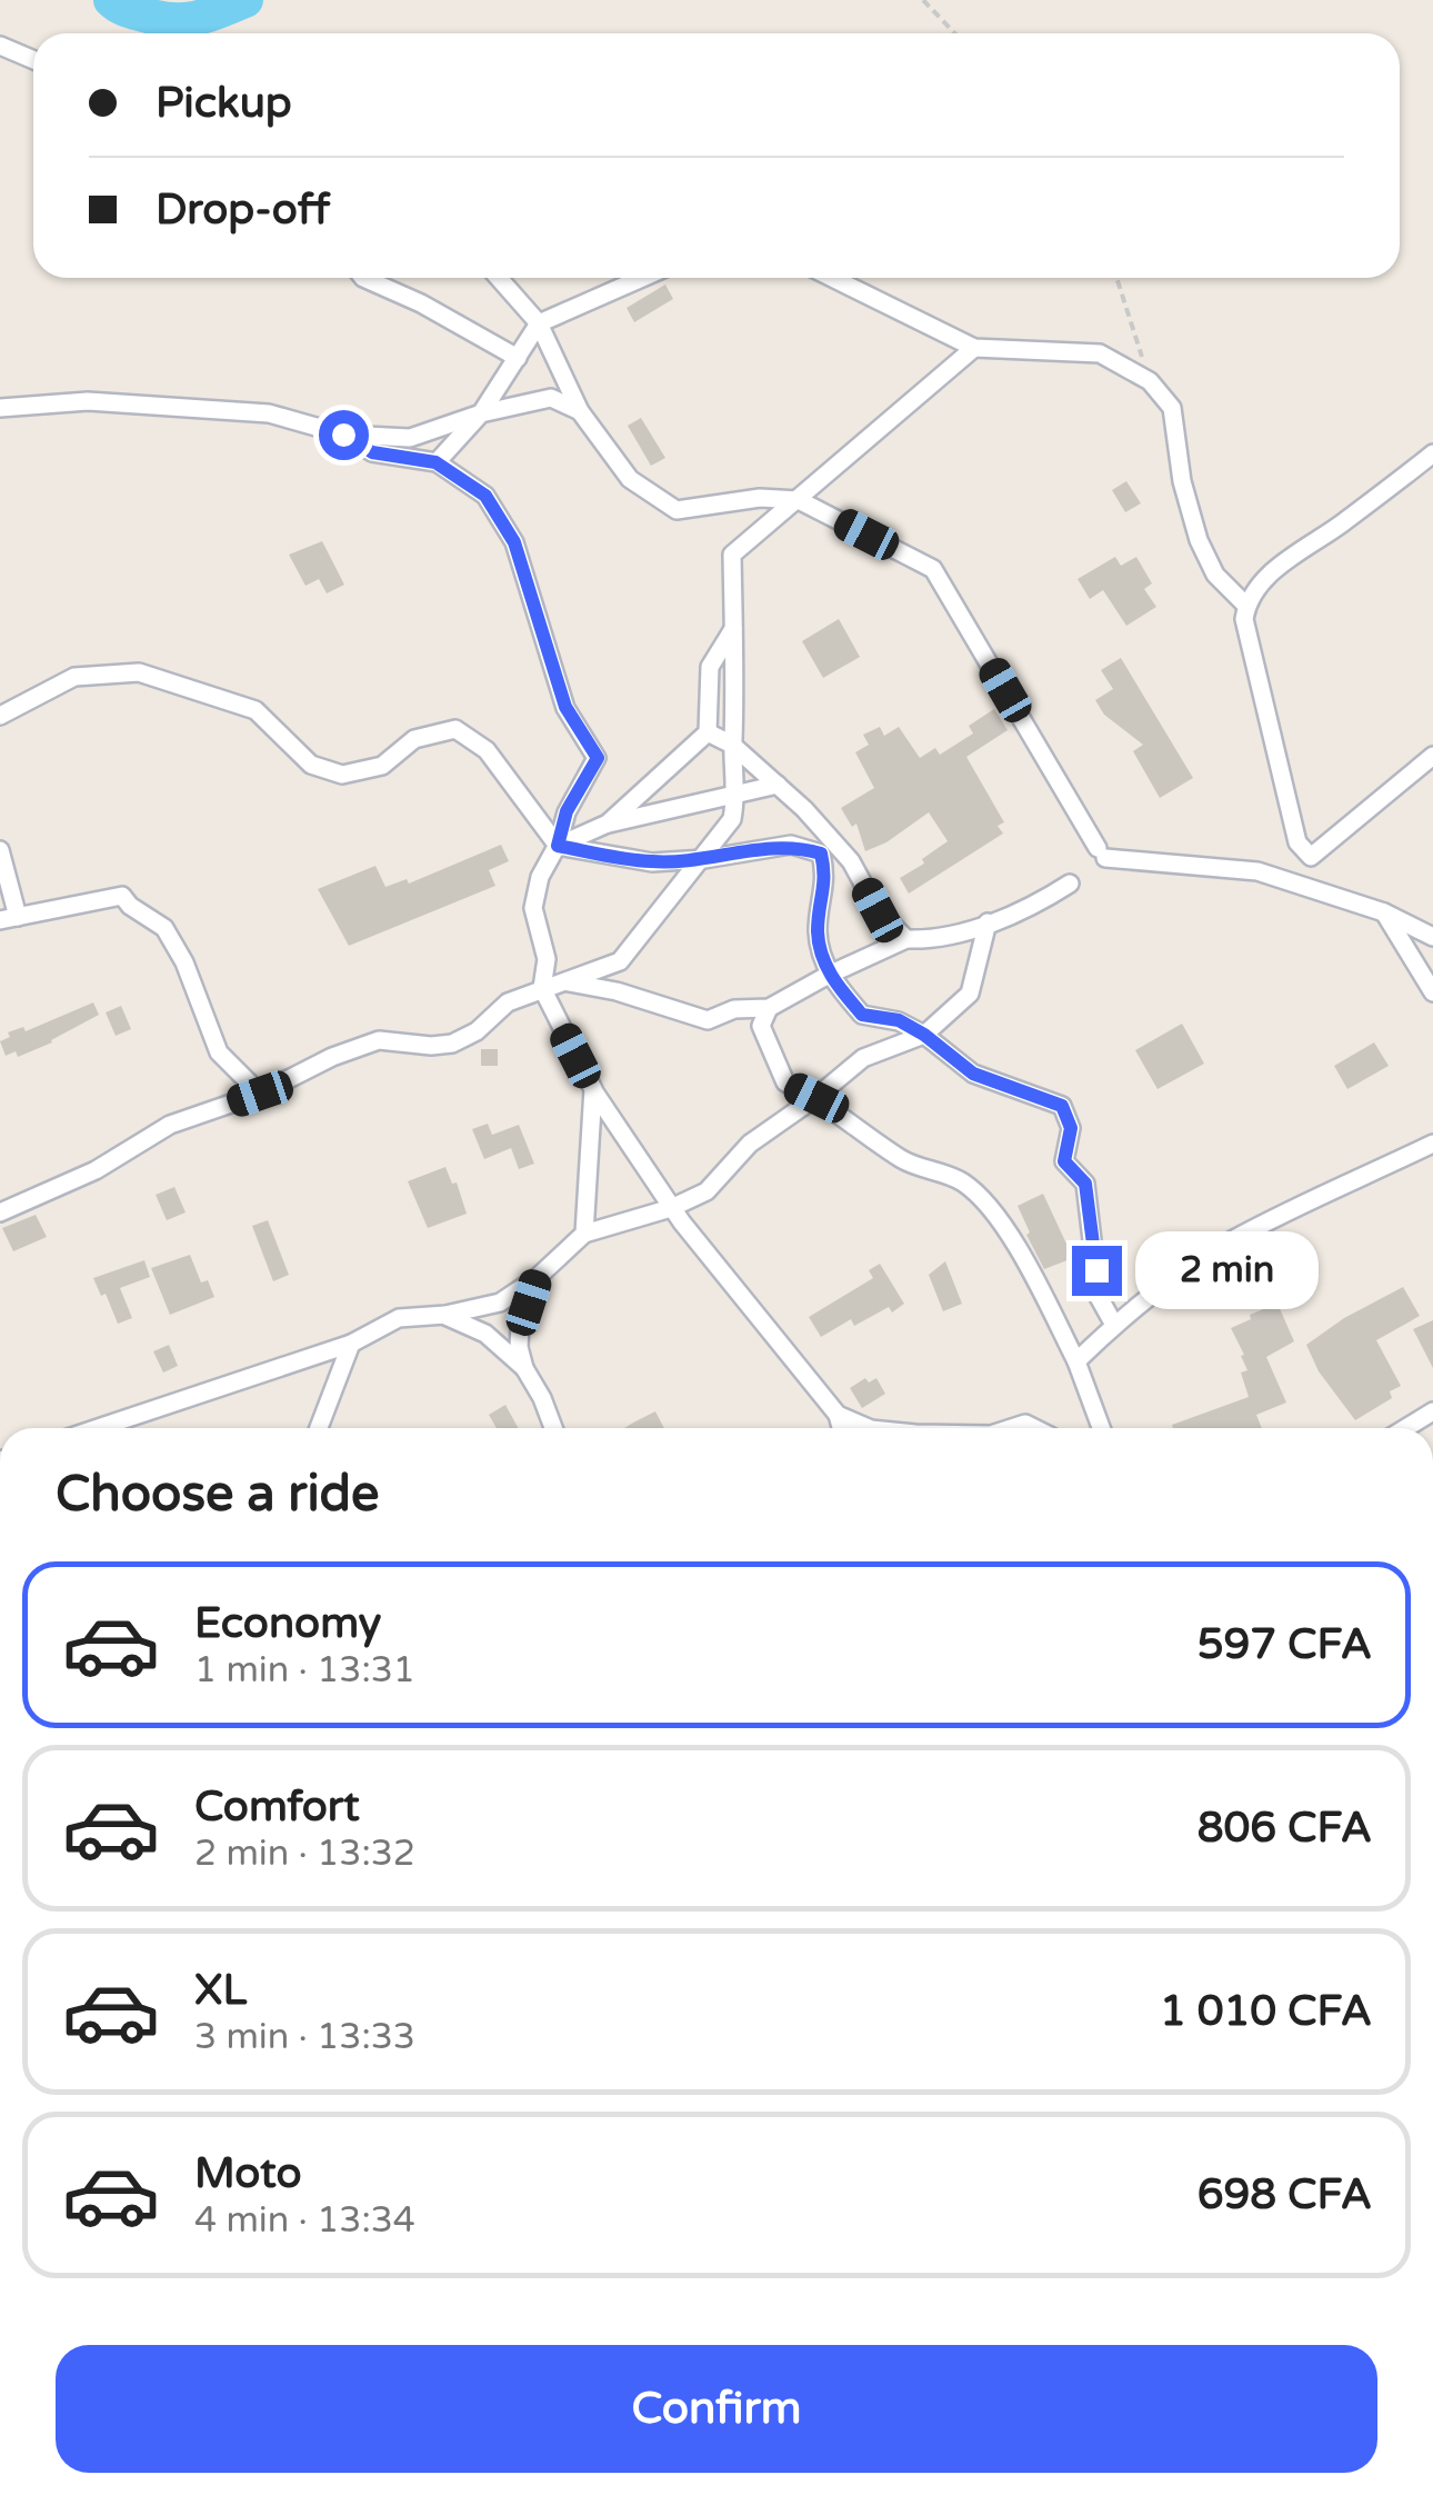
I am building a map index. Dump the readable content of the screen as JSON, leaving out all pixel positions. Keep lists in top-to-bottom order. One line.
{"page":{"banner":["Pickup","Drop-off"],"bubble":"2 min","heading":"Choose a ride","list":[{"name":"Economy","note":"1 min · 13:31","value":"597 CFA"},{"name":"Comfort","note":"2 min · 13:32","value":"806 CFA"},{"name":"XL","note":"3 min · 13:33","value":"1 010 CFA"},{"name":"Moto","note":"4 min · 13:34","value":"698 CFA"}],"buttons":"Confirm"}}
